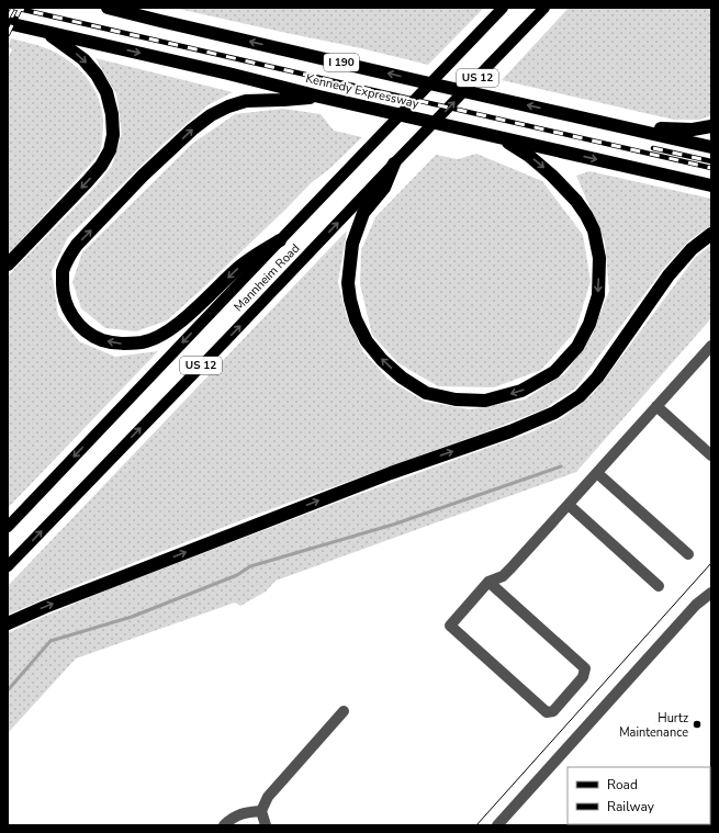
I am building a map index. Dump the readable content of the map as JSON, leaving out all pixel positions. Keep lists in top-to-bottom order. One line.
{"streets":{"highway":["I 190","Kennedy Expressway"],"main road":["US 12","Mannheim Road"]},"places":["Hurtz Maintenance"],"legend":["Road","Railway"]}
